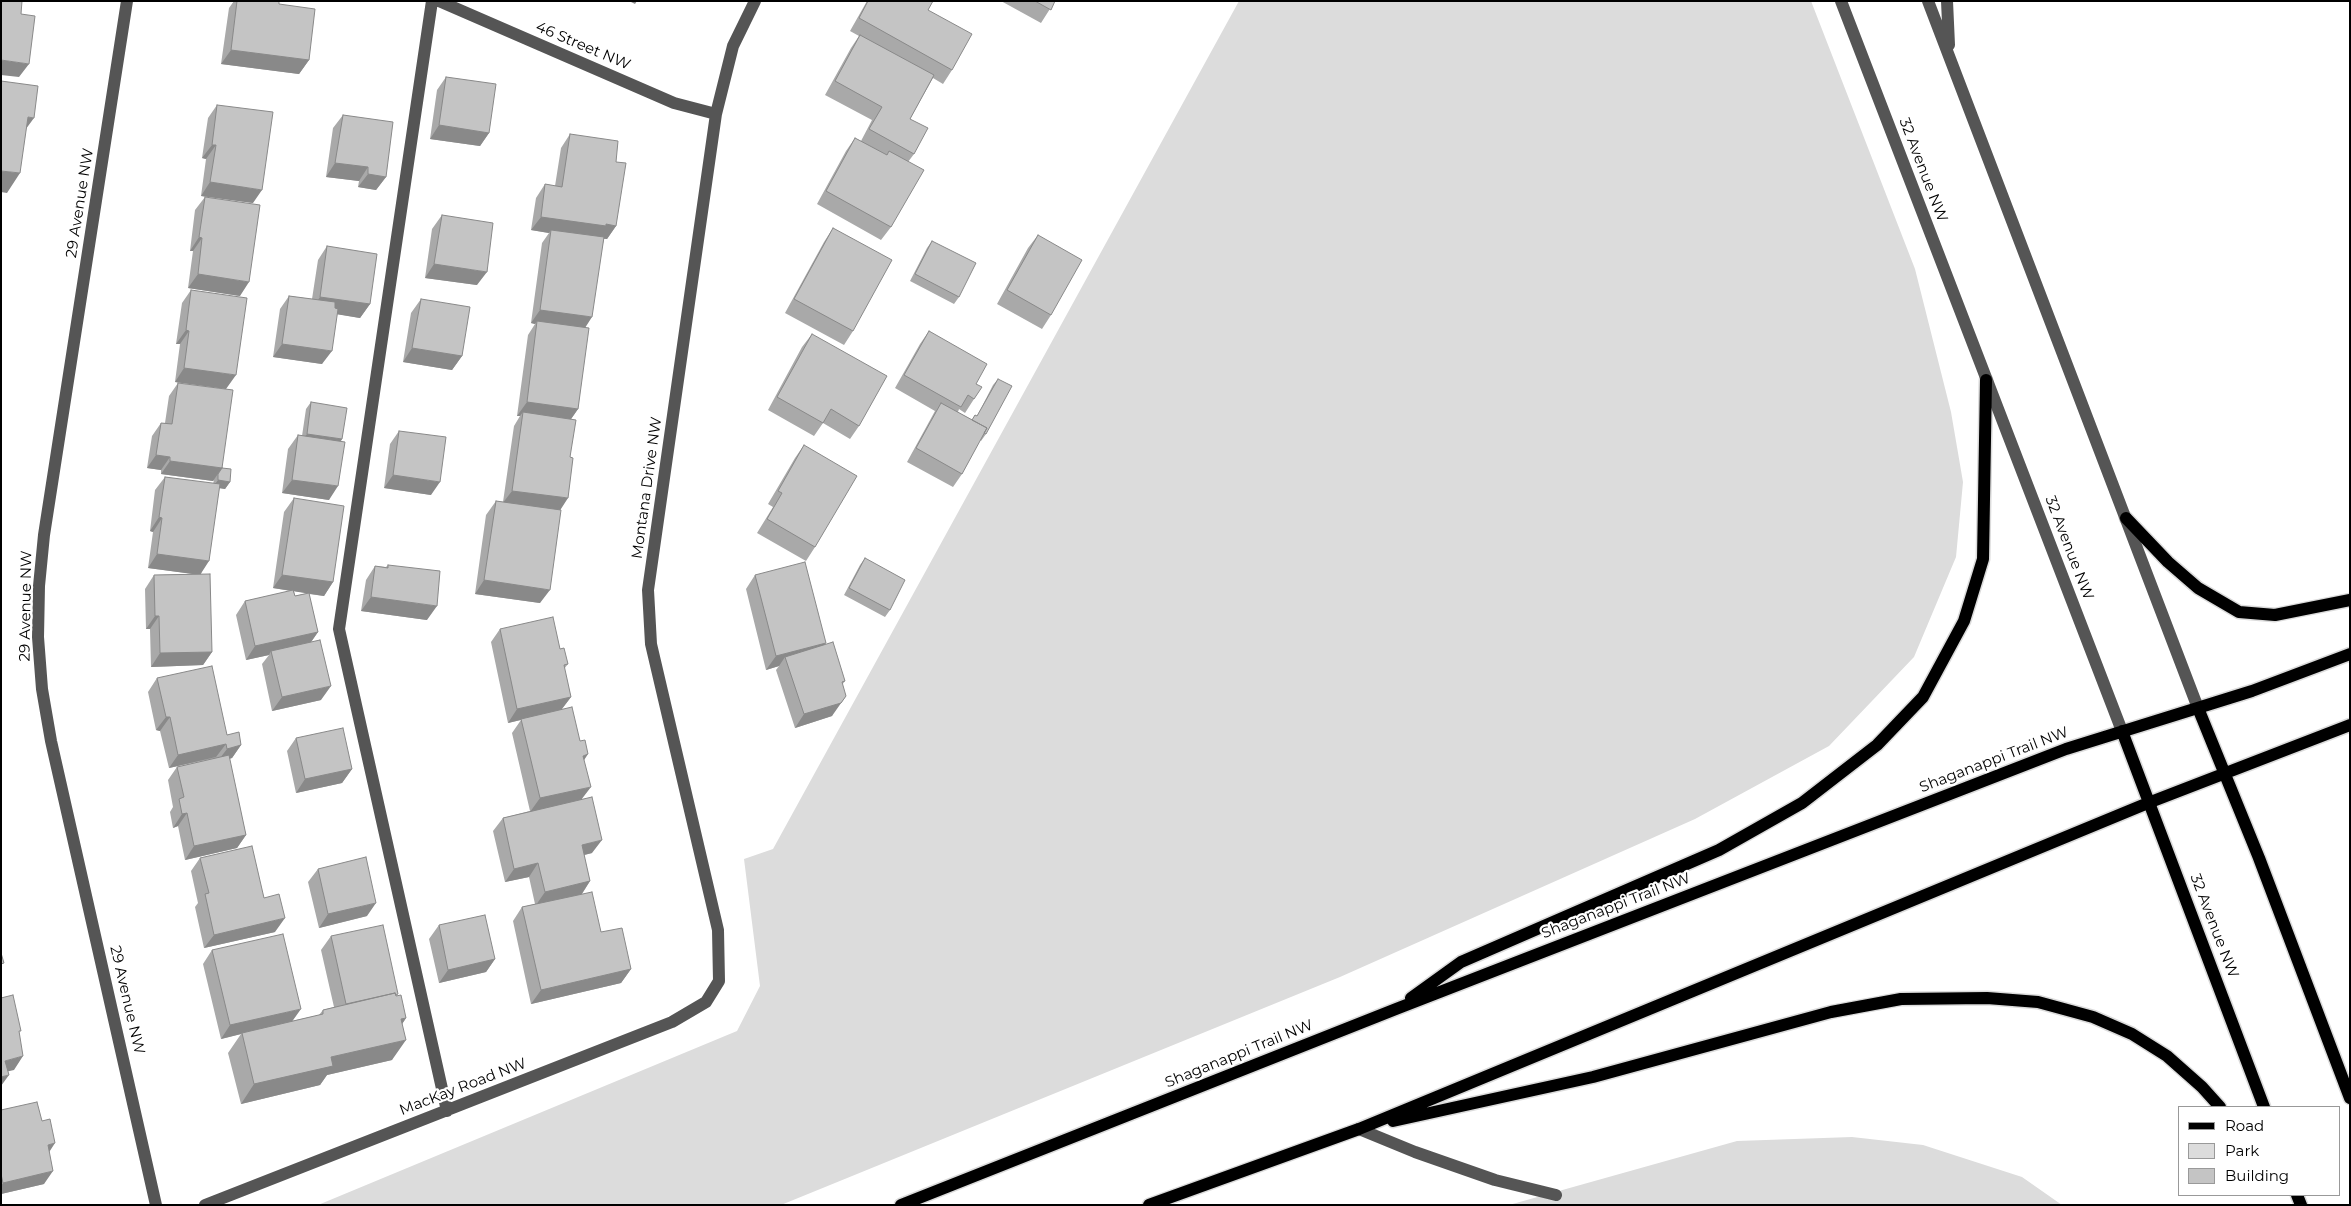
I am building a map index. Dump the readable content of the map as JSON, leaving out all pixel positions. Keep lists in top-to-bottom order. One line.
{"streets":{"main road":["32 Avenue NW","Shaganappi Trail NW"],"street":["46 Street NW","29 Avenue NW","Montana Drive NW","MacKay Road NW"]},"crossings":[["46 Street NW","Montana Drive NW"],["32 Avenue NW","Shaganappi Trail NW"],["Montana Drive NW","MacKay Road NW"]],"legend":["Road","Park","Building"]}
